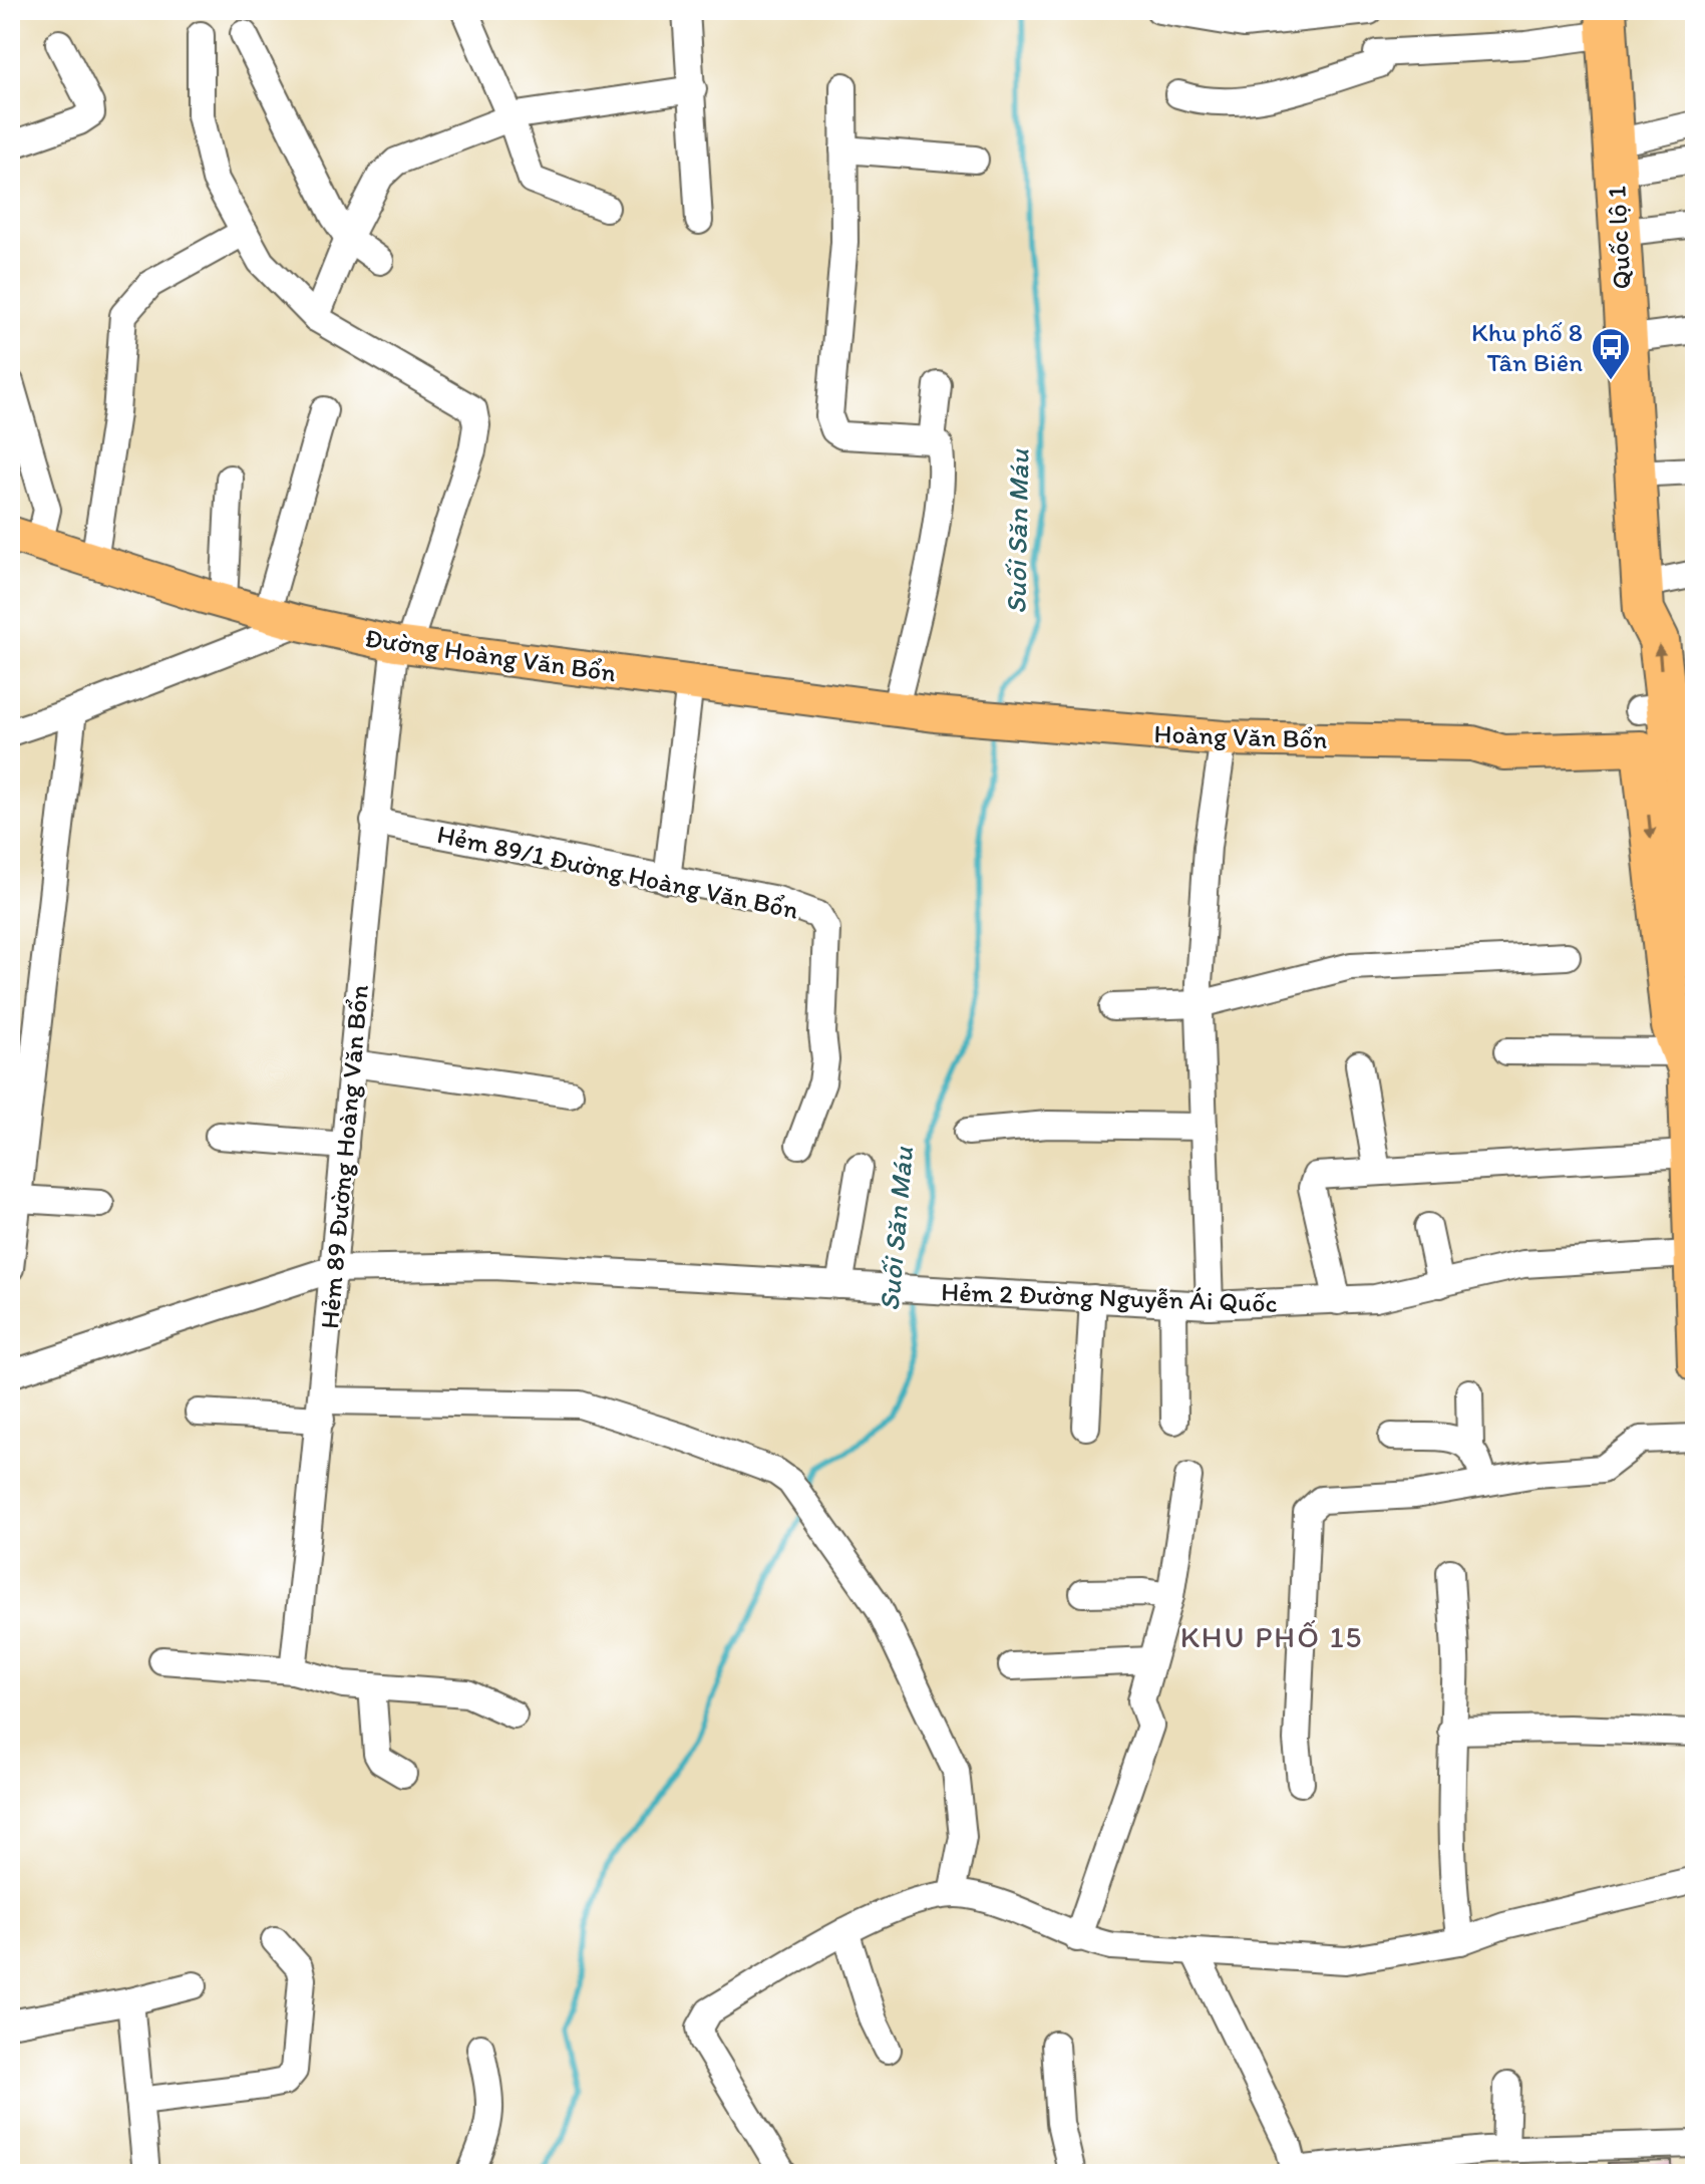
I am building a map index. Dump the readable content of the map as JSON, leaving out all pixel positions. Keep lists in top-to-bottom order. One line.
{"streets":{"highway":["Quốc lộ 1"],"main road":["Đường Hoàng Văn Bổn","Hoàng Văn Bổn"],"street":["Hẻm 89/1 Đường Hoàng Văn Bổn","Hẻm 89 Đường Hoàng Văn Bổn","Hẻm 2 Đường Nguyễn Ái Quốc"]},"crossings":[["Quốc lộ 1","Hoàng Văn Bổn"],["Đường Hoàng Văn Bổn","Hoàng Văn Bổn"],["Đường Hoàng Văn Bổn","Hẻm 89 Đường Hoàng Văn Bổn"],["Hẻm 89/1 Đường Hoàng Văn Bổn","Hẻm 89 Đường Hoàng Văn Bổn"],["Hẻm 89 Đường Hoàng Văn Bổn","Hẻm 2 Đường Nguyễn Ái Quốc"]],"districts":["KHU PHỐ 15"],"water":["Suối Săn Máu"],"places":{"bus stop":["Khu phố 8 Tân Biên"]}}
